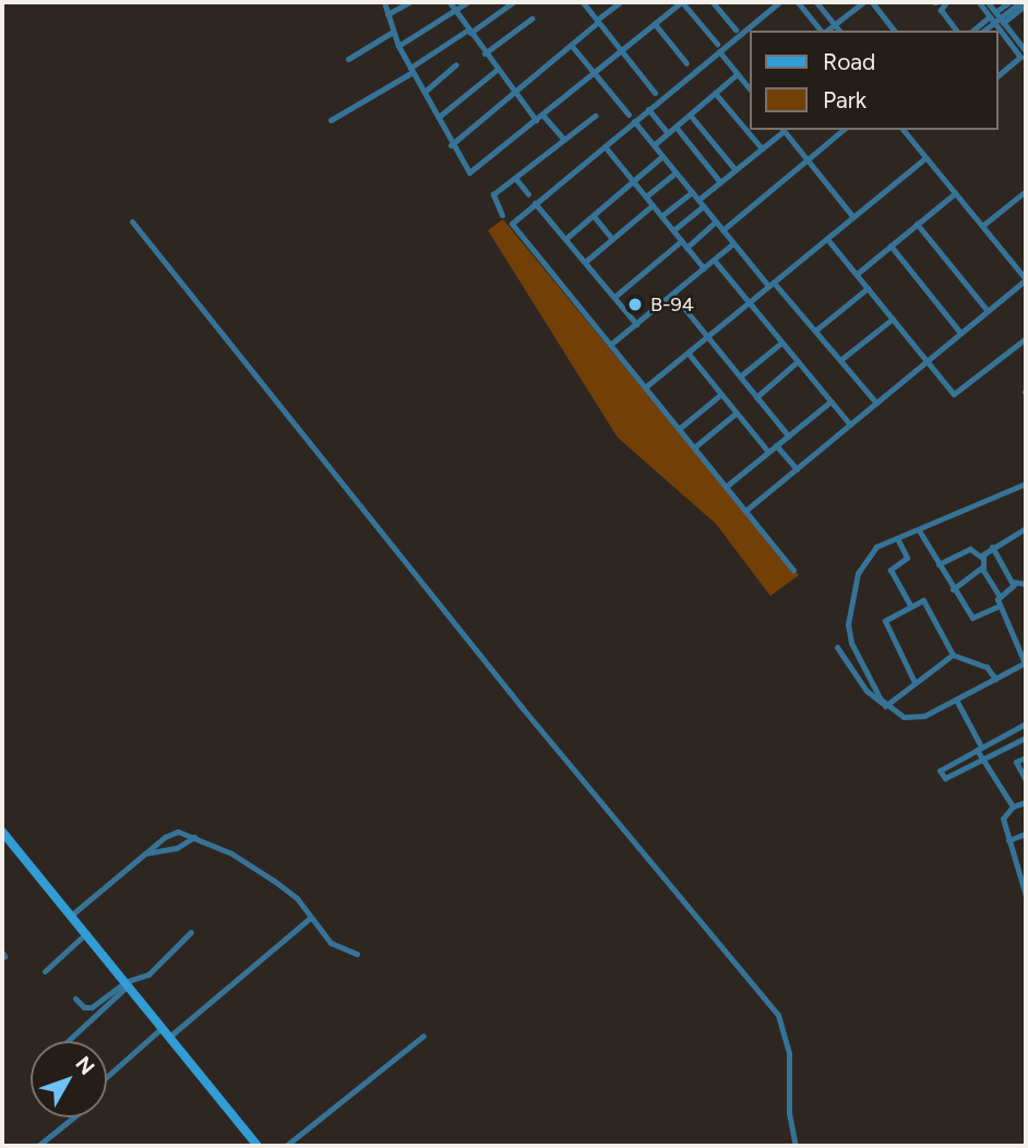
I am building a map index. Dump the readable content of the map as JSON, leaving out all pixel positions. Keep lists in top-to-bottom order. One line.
{"places":["B-94"],"legend":["Road","Park"],"north":"top right"}
